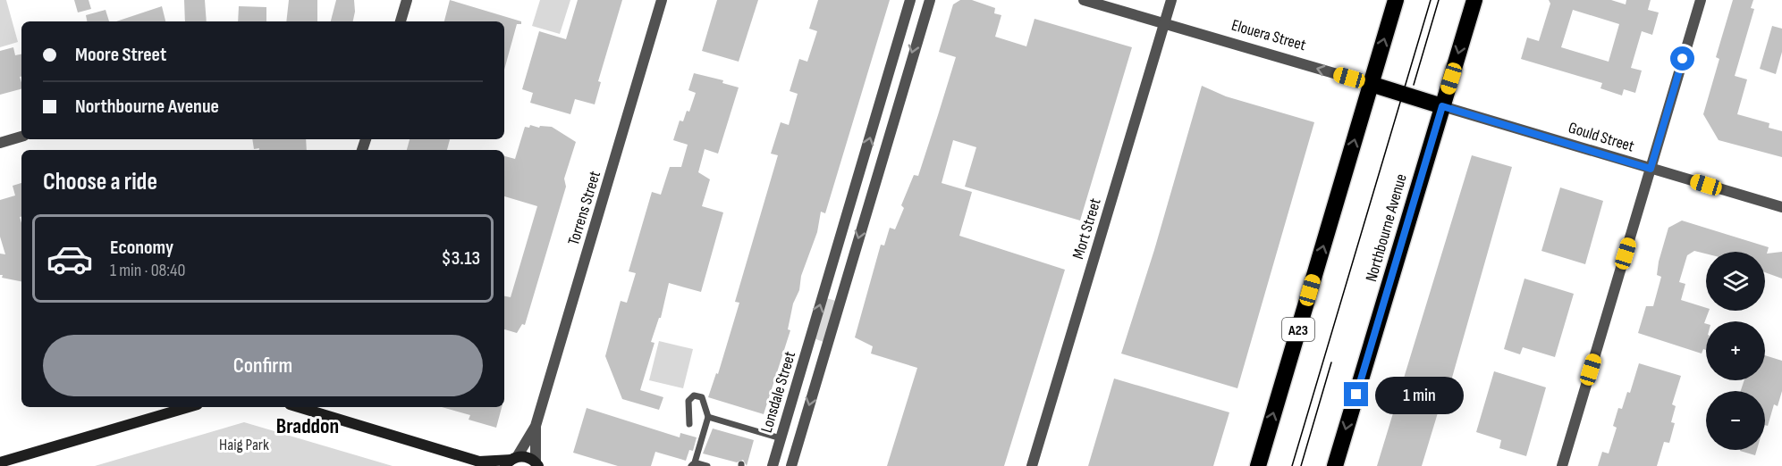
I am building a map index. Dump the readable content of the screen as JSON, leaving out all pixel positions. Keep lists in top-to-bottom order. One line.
{"streets":{"highway":["Elouera Street","Northbourne Avenue","A23"],"street":["Gould Street","Torrens Street","Mort Street","Lonsdale Street"]},"crossings":[["Elouera Street","Gould Street"],["Elouera Street","Northbourne Avenue"],["Elouera Street","Mort Street"],["Elouera Street","A23"],["Gould Street","Northbourne Avenue"]],"one_way":["Elouera Street"],"districts":["Braddon"],"parks":["Haig Park"],"page":{"banner":["Moore Street","Northbourne Avenue"],"heading":"Choose a ride","list":[{"name":"Economy","note":"1 min · 08:40","value":"$3.13"}],"map_buttons":["+","−"],"buttons":"Confirm","bubble":"1 min"}}
